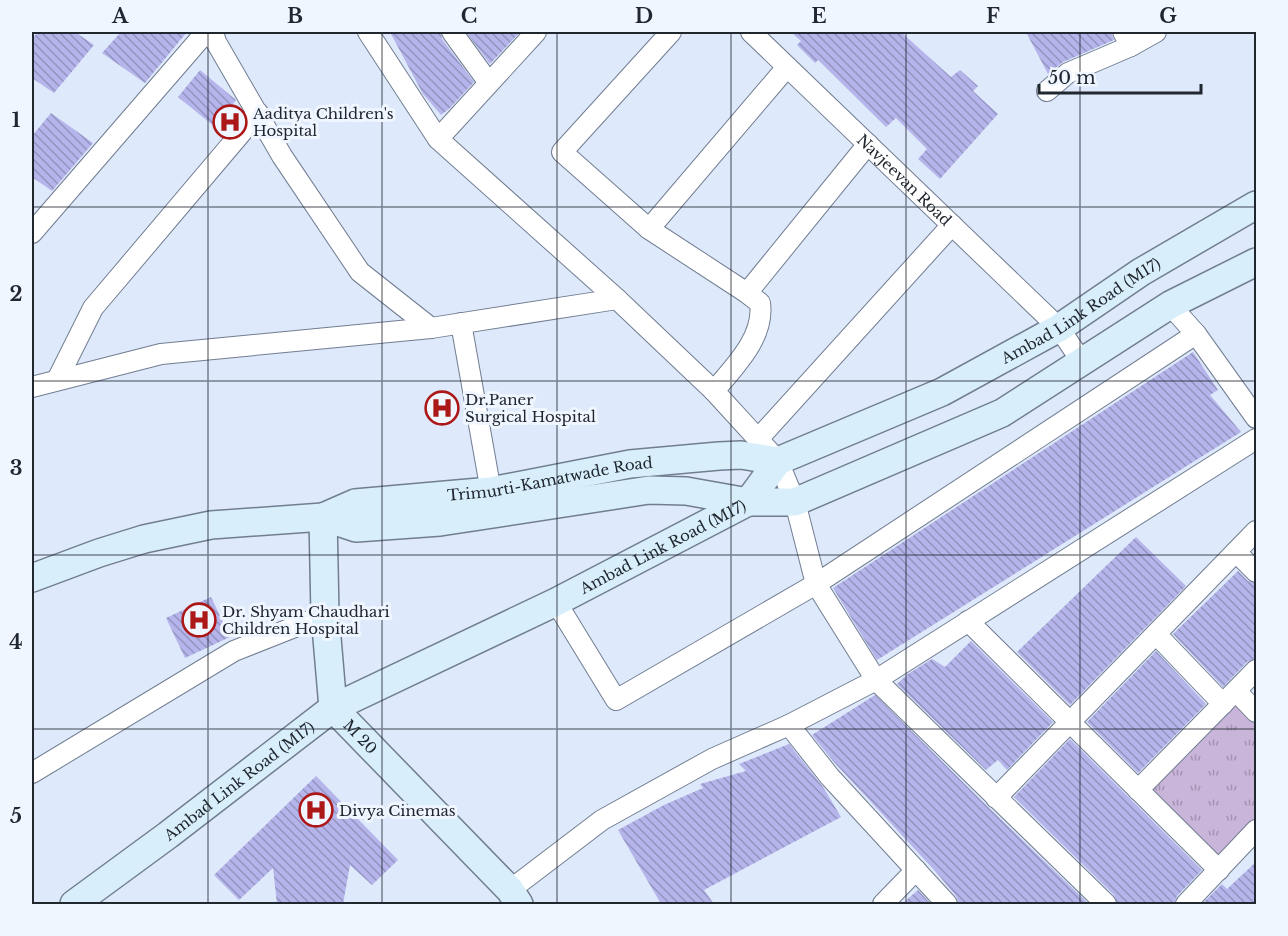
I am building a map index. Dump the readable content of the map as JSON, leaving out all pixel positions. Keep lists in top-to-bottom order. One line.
{"streets":{"main road":["Ambad Link Road (M17)","Trimurti-Kamatwade Road","M 20"],"street":["Navjeevan Road"]},"crossings":[["Navjeevan Road","Ambad Link Road (M17)"],["Ambad Link Road (M17)","Trimurti-Kamatwade Road"],["Ambad Link Road (M17)","M 20"],["Trimurti-Kamatwade Road","M 20"]],"places":{"hospital":["Aaditya Children's Hospital","Dr.Paner Surgical Hospital","Dr. Shyam Chaudhari Children Hospital","Divya Cinemas"]},"scale_bar":"50 m","grid":{"columns":["A","B","C","D","E","F","G"],"rows":["1","2","3","4","5"]}}
